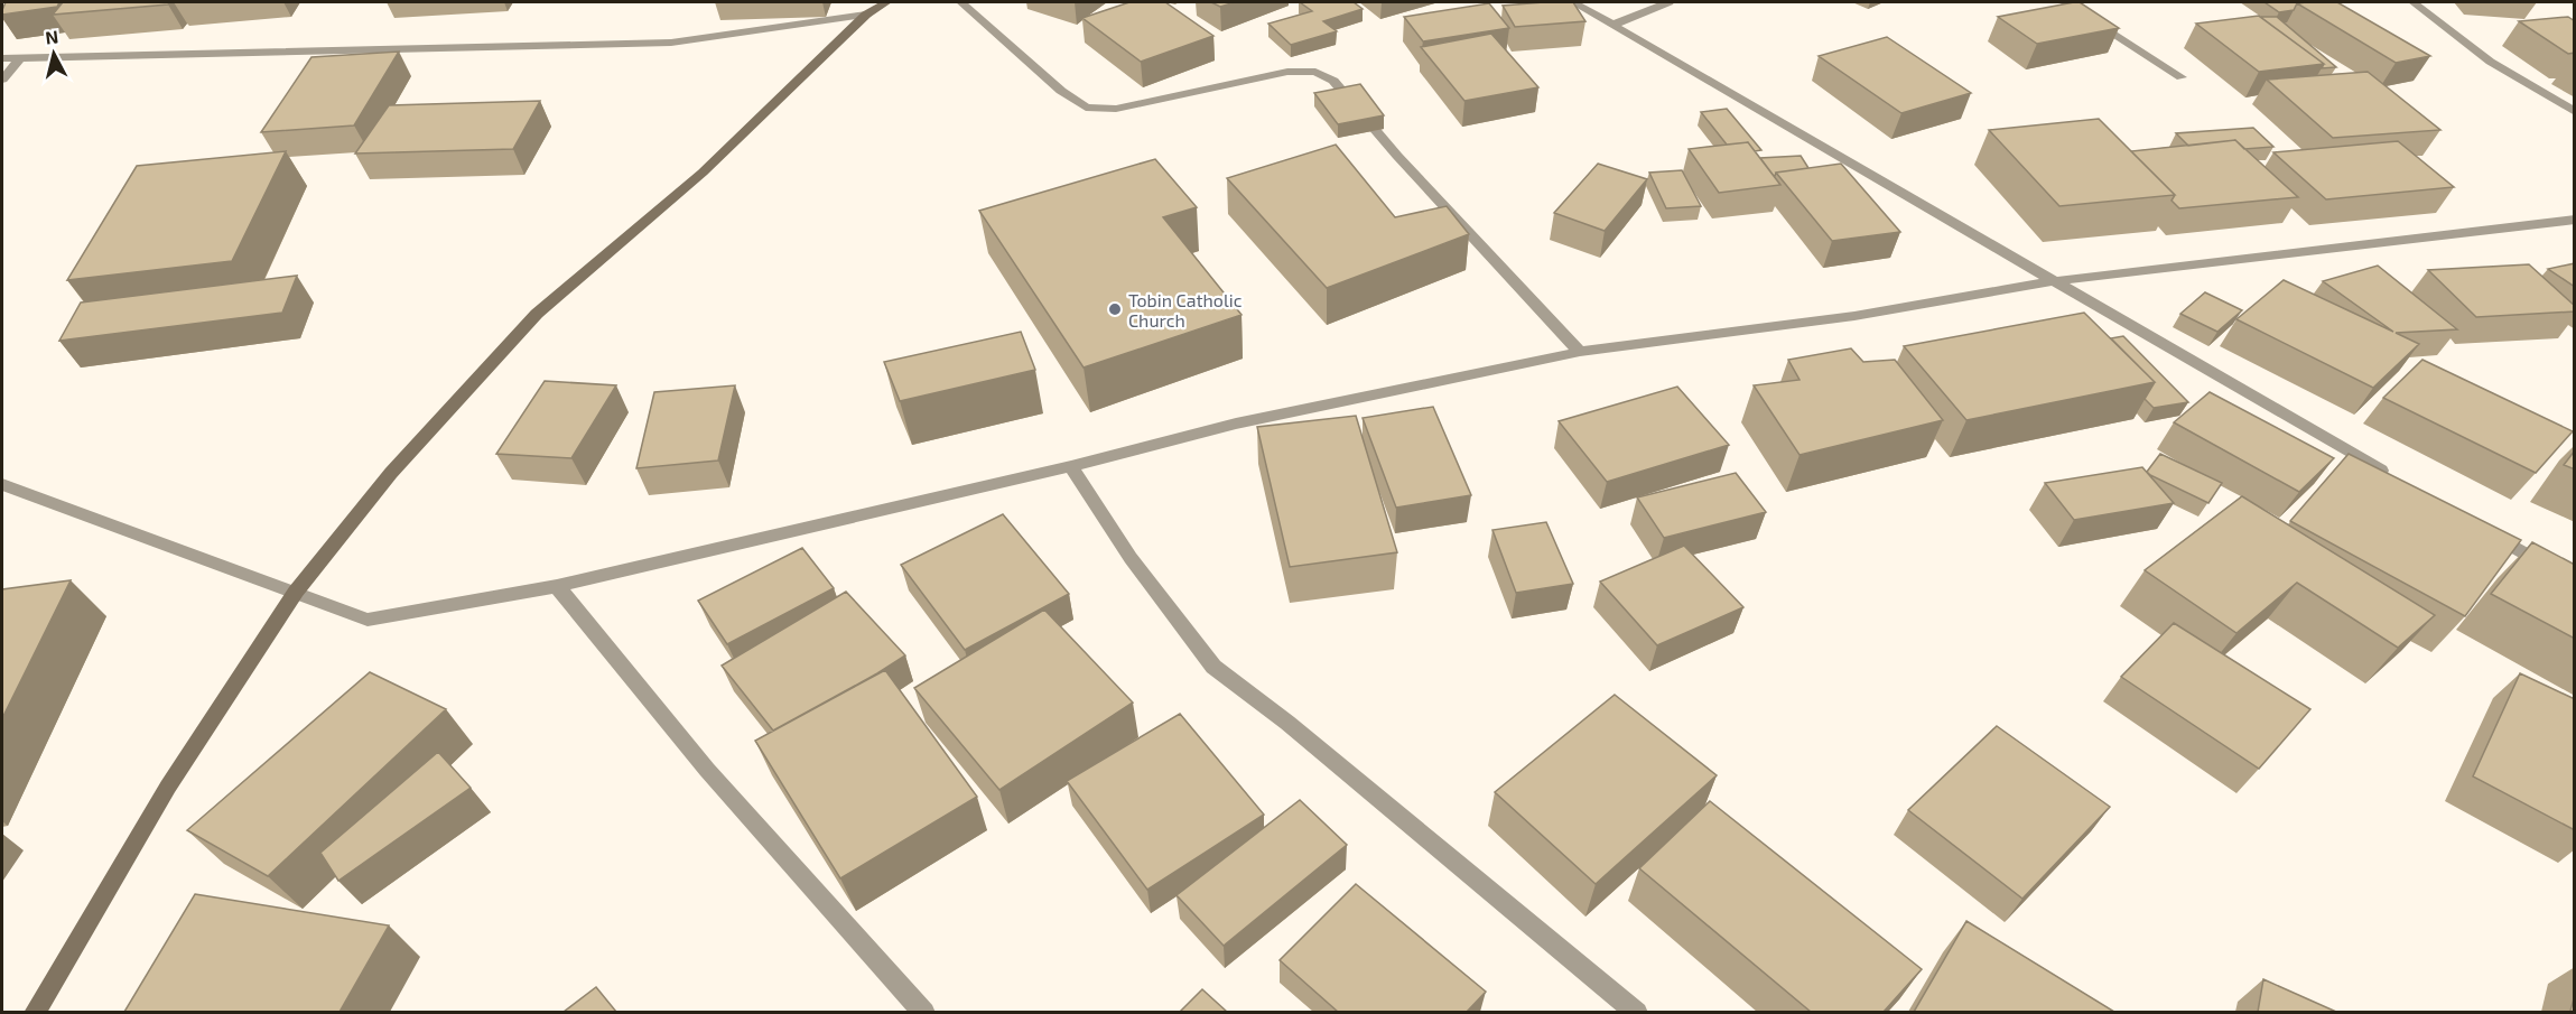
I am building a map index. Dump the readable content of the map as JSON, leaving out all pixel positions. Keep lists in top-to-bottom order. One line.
{"places":["Tobin Catholic Church"],"north":"top"}
